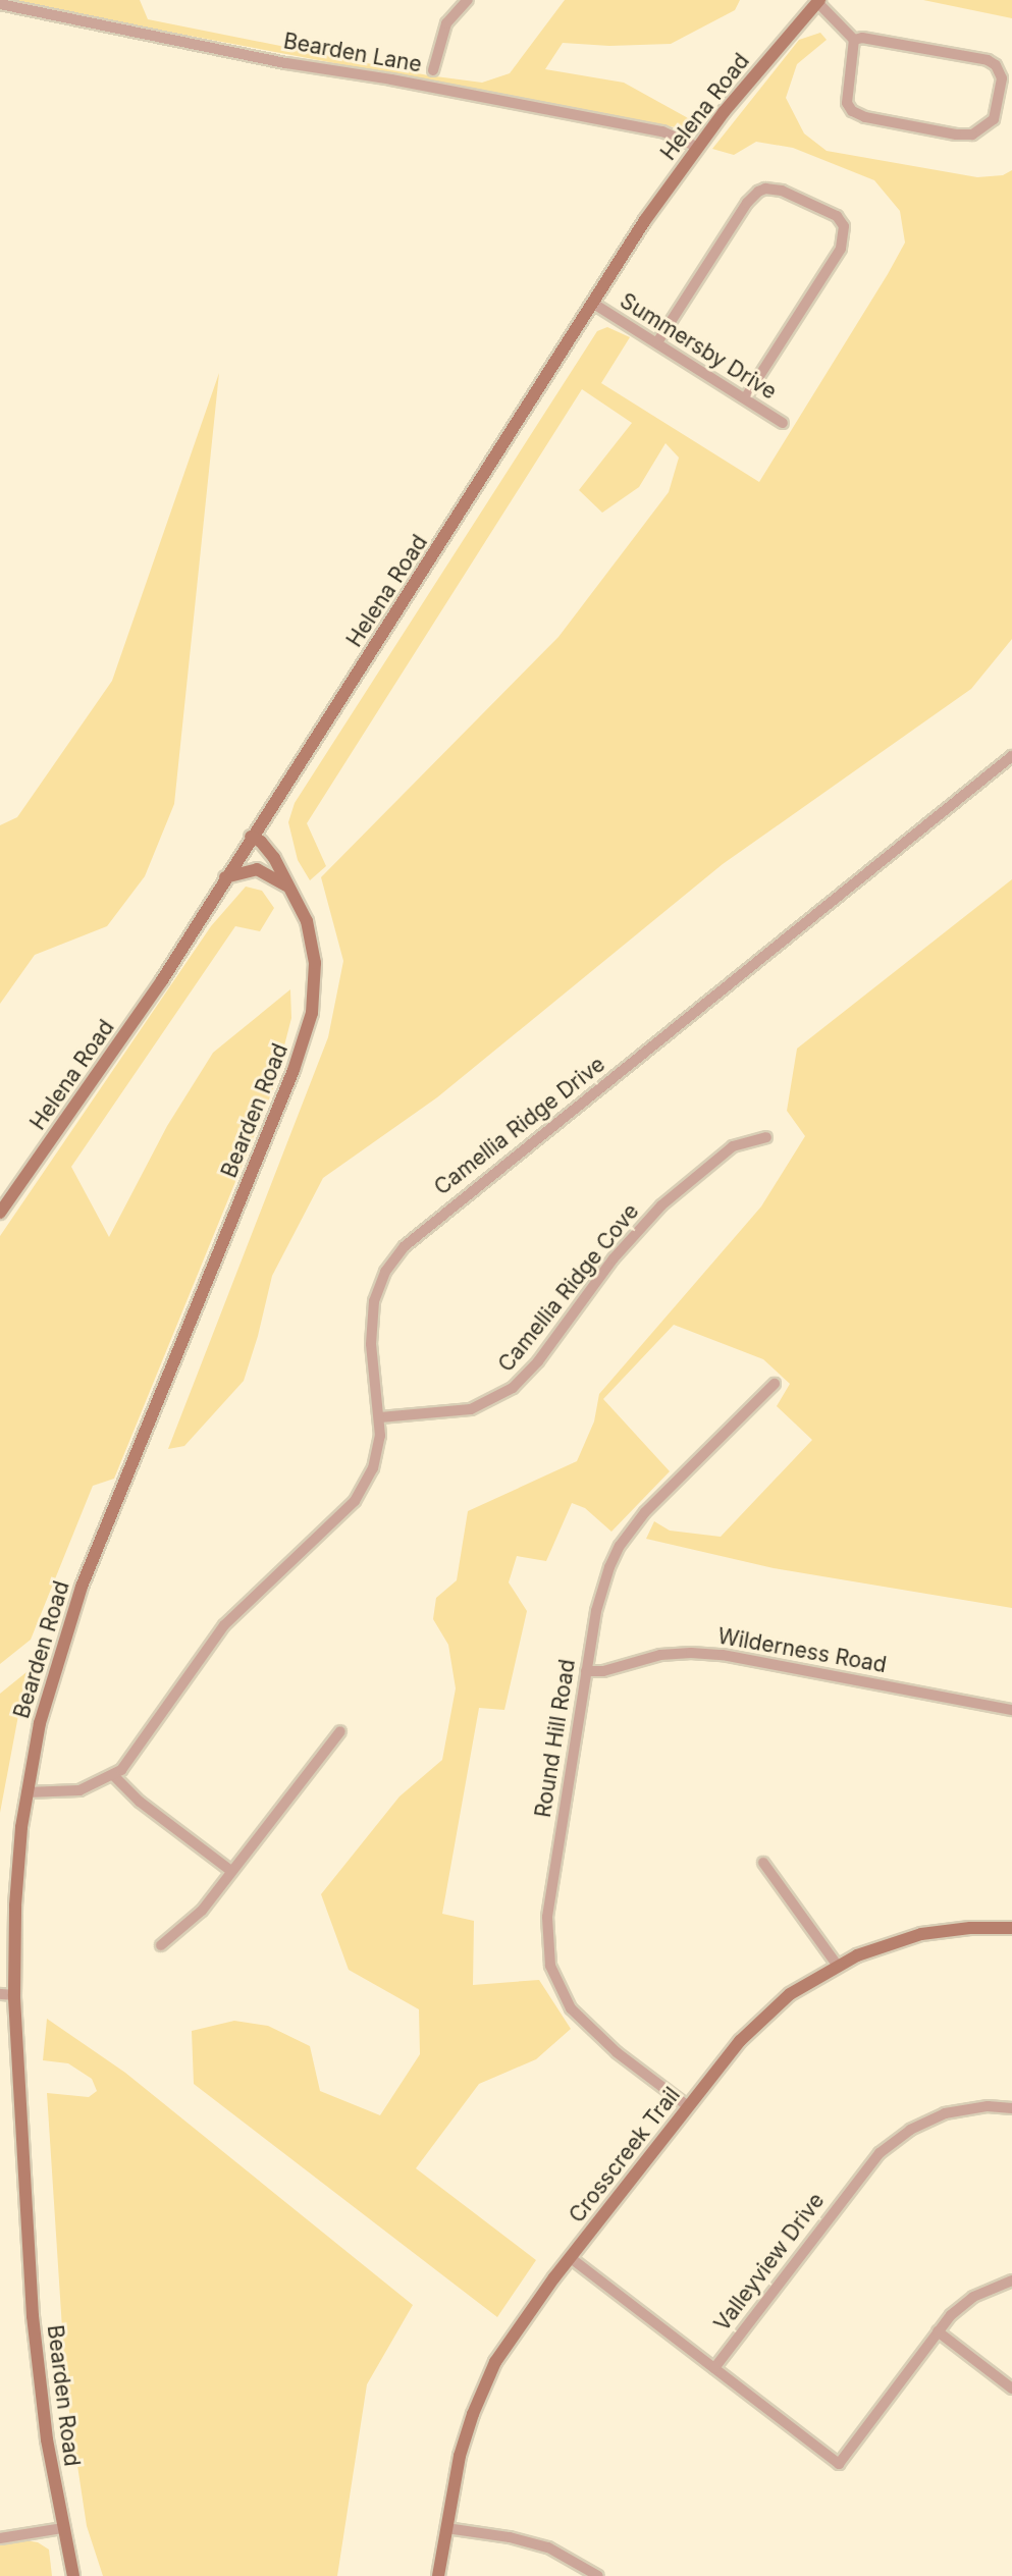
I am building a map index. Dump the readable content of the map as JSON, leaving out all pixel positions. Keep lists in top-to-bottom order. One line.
{"streets":{"street":["Bearden Lane","Helena Road","Summersby Drive","Bearden Road","Camellia Ridge Drive","Camellia Ridge Cove","Wilderness Road","Round Hill Road","Crosscreek Trail","Valleyview Drive"]},"crossings":[["Bearden Lane","Helena Road"],["Helena Road","Summersby Drive"],["Helena Road","Bearden Road"],["Bearden Road","Camellia Ridge Drive"],["Camellia Ridge Drive","Camellia Ridge Cove"],["Wilderness Road","Round Hill Road"],["Round Hill Road","Crosscreek Trail"]]}
